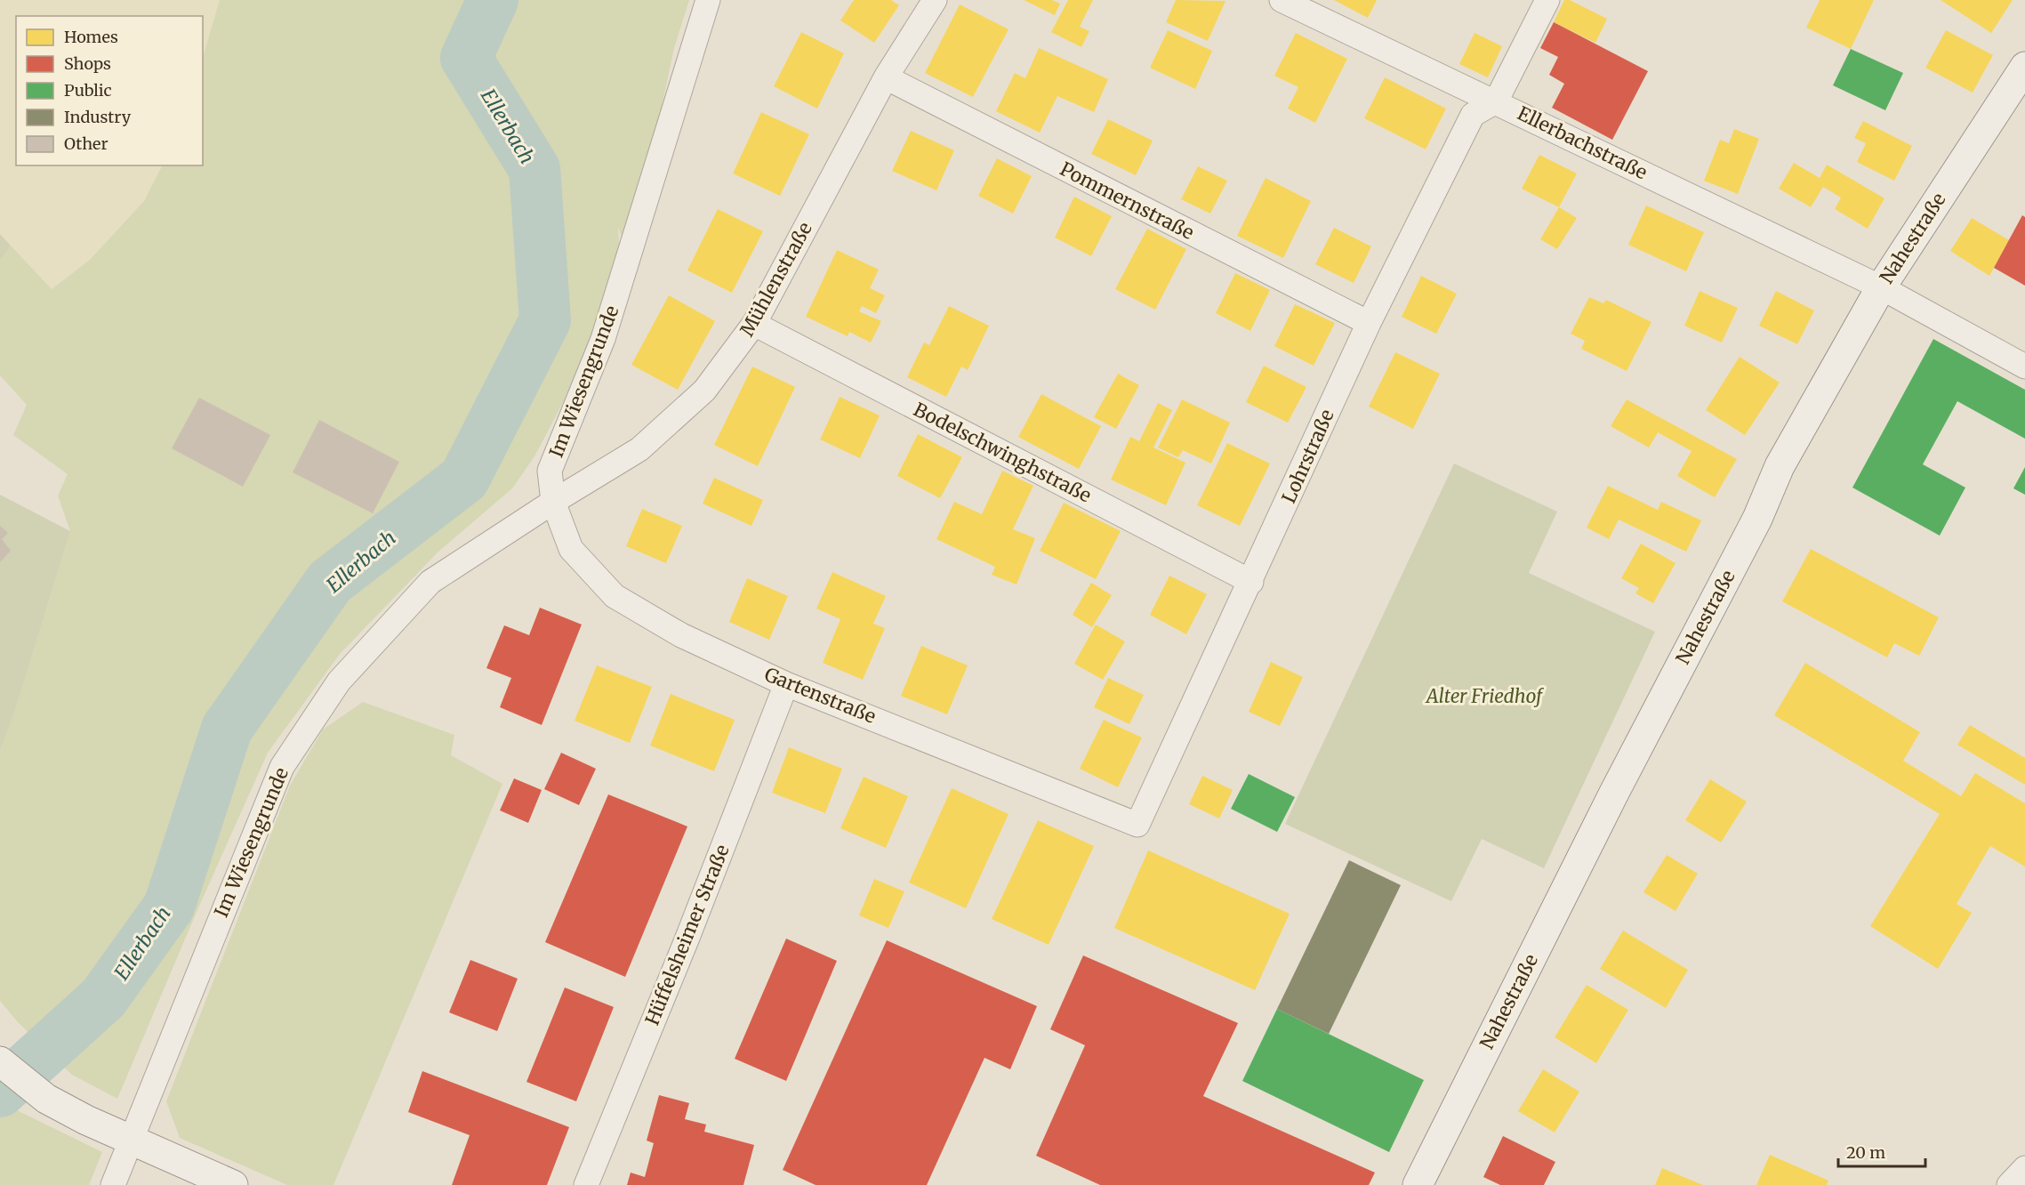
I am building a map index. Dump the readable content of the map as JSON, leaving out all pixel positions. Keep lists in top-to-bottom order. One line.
{"streets":{"street":["Ellerbachstraße","Pommernstraße","Nahestraße","Mühlenstraße","Im Wiesengrunde","Bodelschwinghstraße","Lohrstraße","Gartenstraße","Hüffelsheimer Straße"]},"crossings":[["Ellerbachstraße","Nahestraße"],["Ellerbachstraße","Lohrstraße"],["Pommernstraße","Mühlenstraße"],["Pommernstraße","Lohrstraße"],["Mühlenstraße","Im Wiesengrunde"],["Mühlenstraße","Bodelschwinghstraße"],["Mühlenstraße","Gartenstraße"],["Im Wiesengrunde","Gartenstraße"],["Bodelschwinghstraße","Lohrstraße"],["Lohrstraße","Gartenstraße"],["Gartenstraße","Hüffelsheimer Straße"]],"water":["Ellerbach"],"parks":["Alter Friedhof"],"legend":["Homes","Shops","Public","Industry","Other"],"scale_bar":"20 m"}
